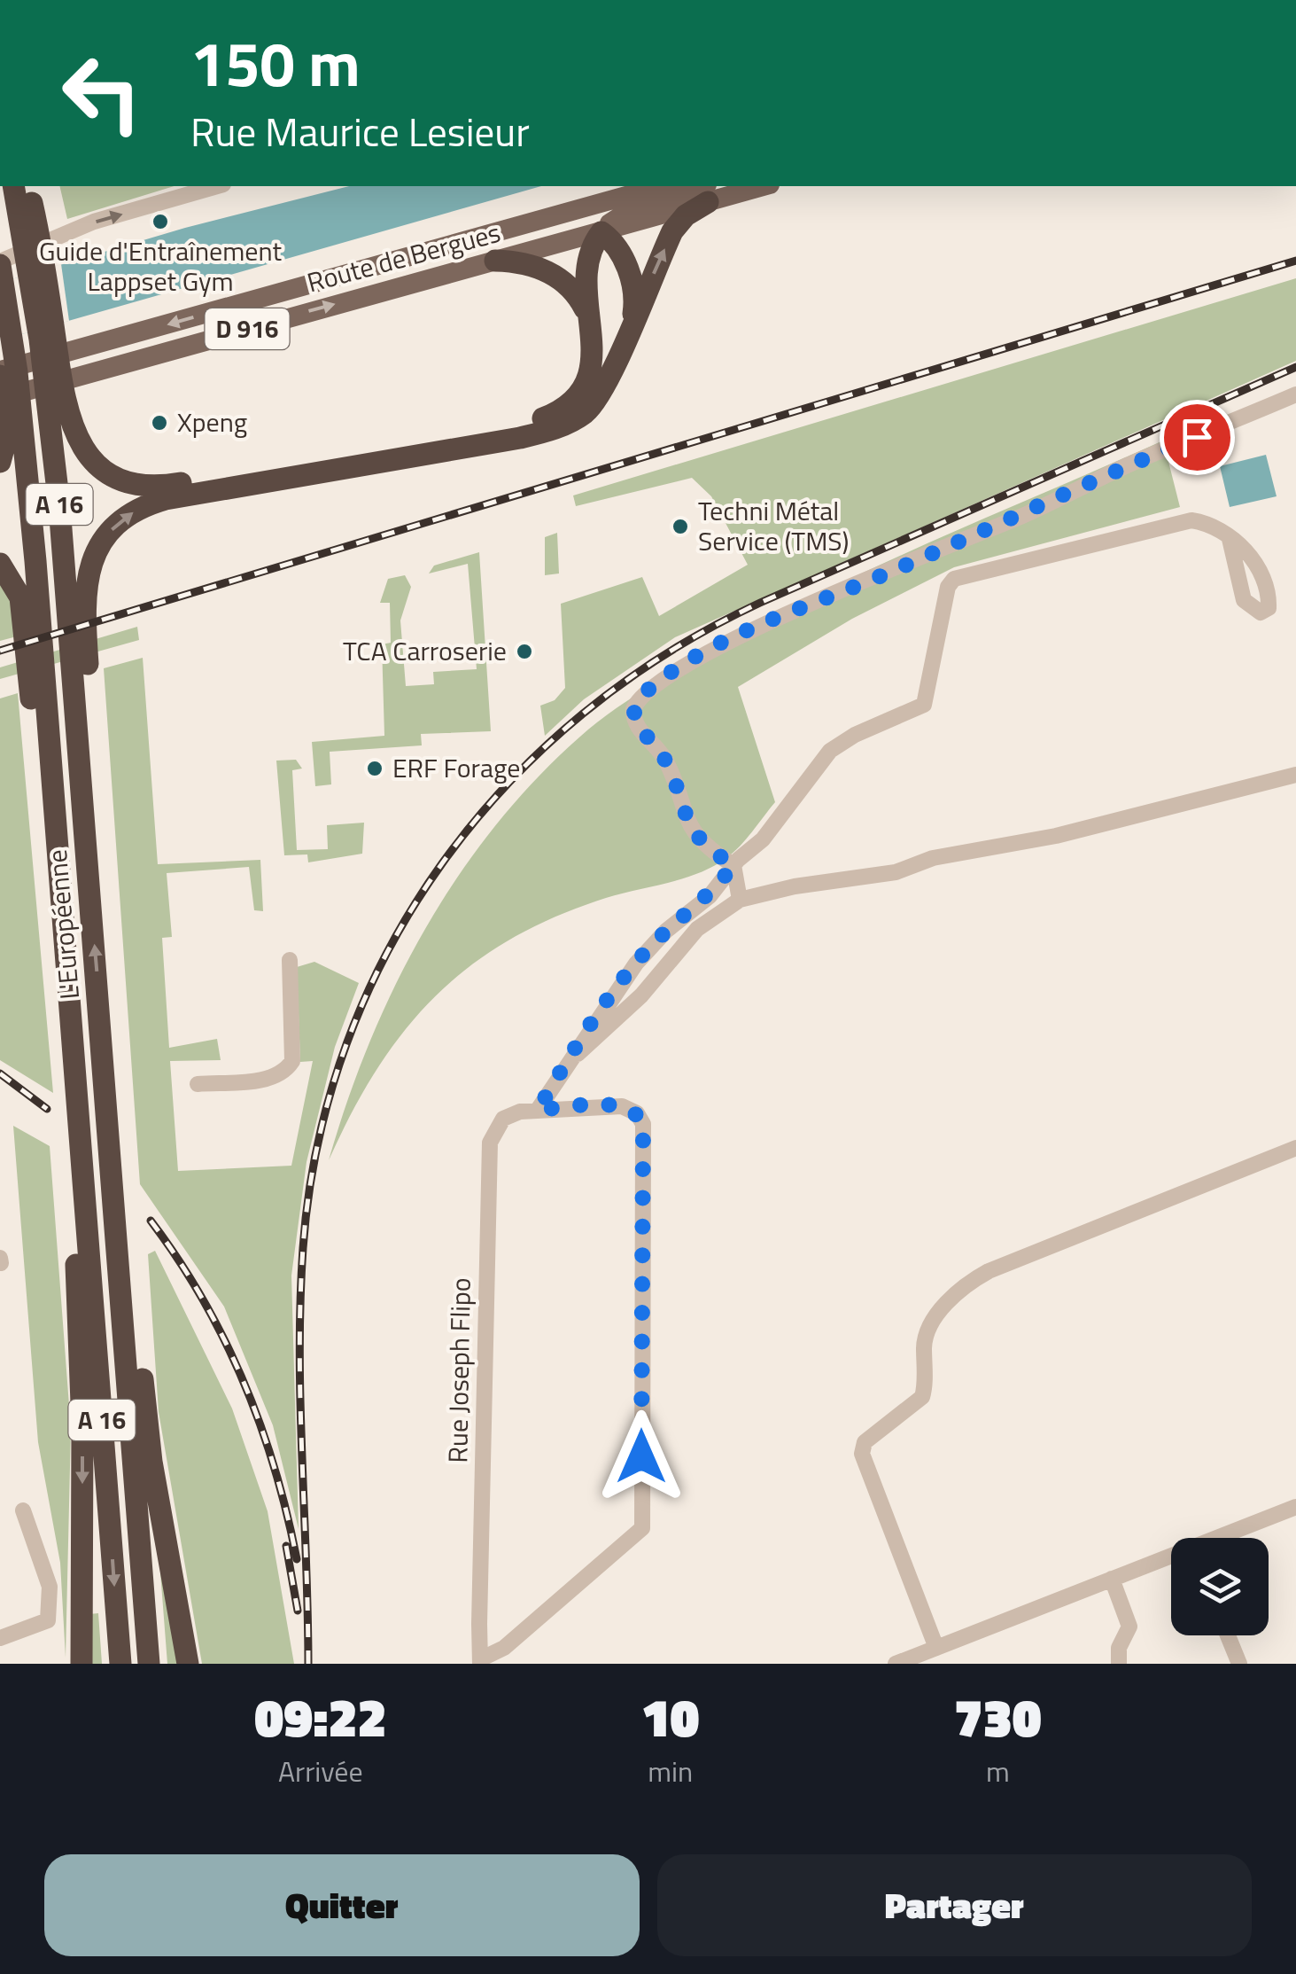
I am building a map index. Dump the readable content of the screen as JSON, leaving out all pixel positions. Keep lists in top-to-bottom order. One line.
{"streets":{"highway":["A 16","L'Européenne"],"main road":["Route de Bergues","D 916"],"street":["Rue Joseph Flipo"]},"crossings":[["A 16","L'Européenne"]],"places":["Guide d'Entraînement Lappset Gym","Xpeng","Techni Métal Service (TMS)","TCA Carroserie","ERF Forage"],"page":{"turn":["150 m","Rue Maurice Lesieur"],"eta":["09:22","Arrivée","10","min","730","m"],"buttons":["Quitter","Partager"]}}
